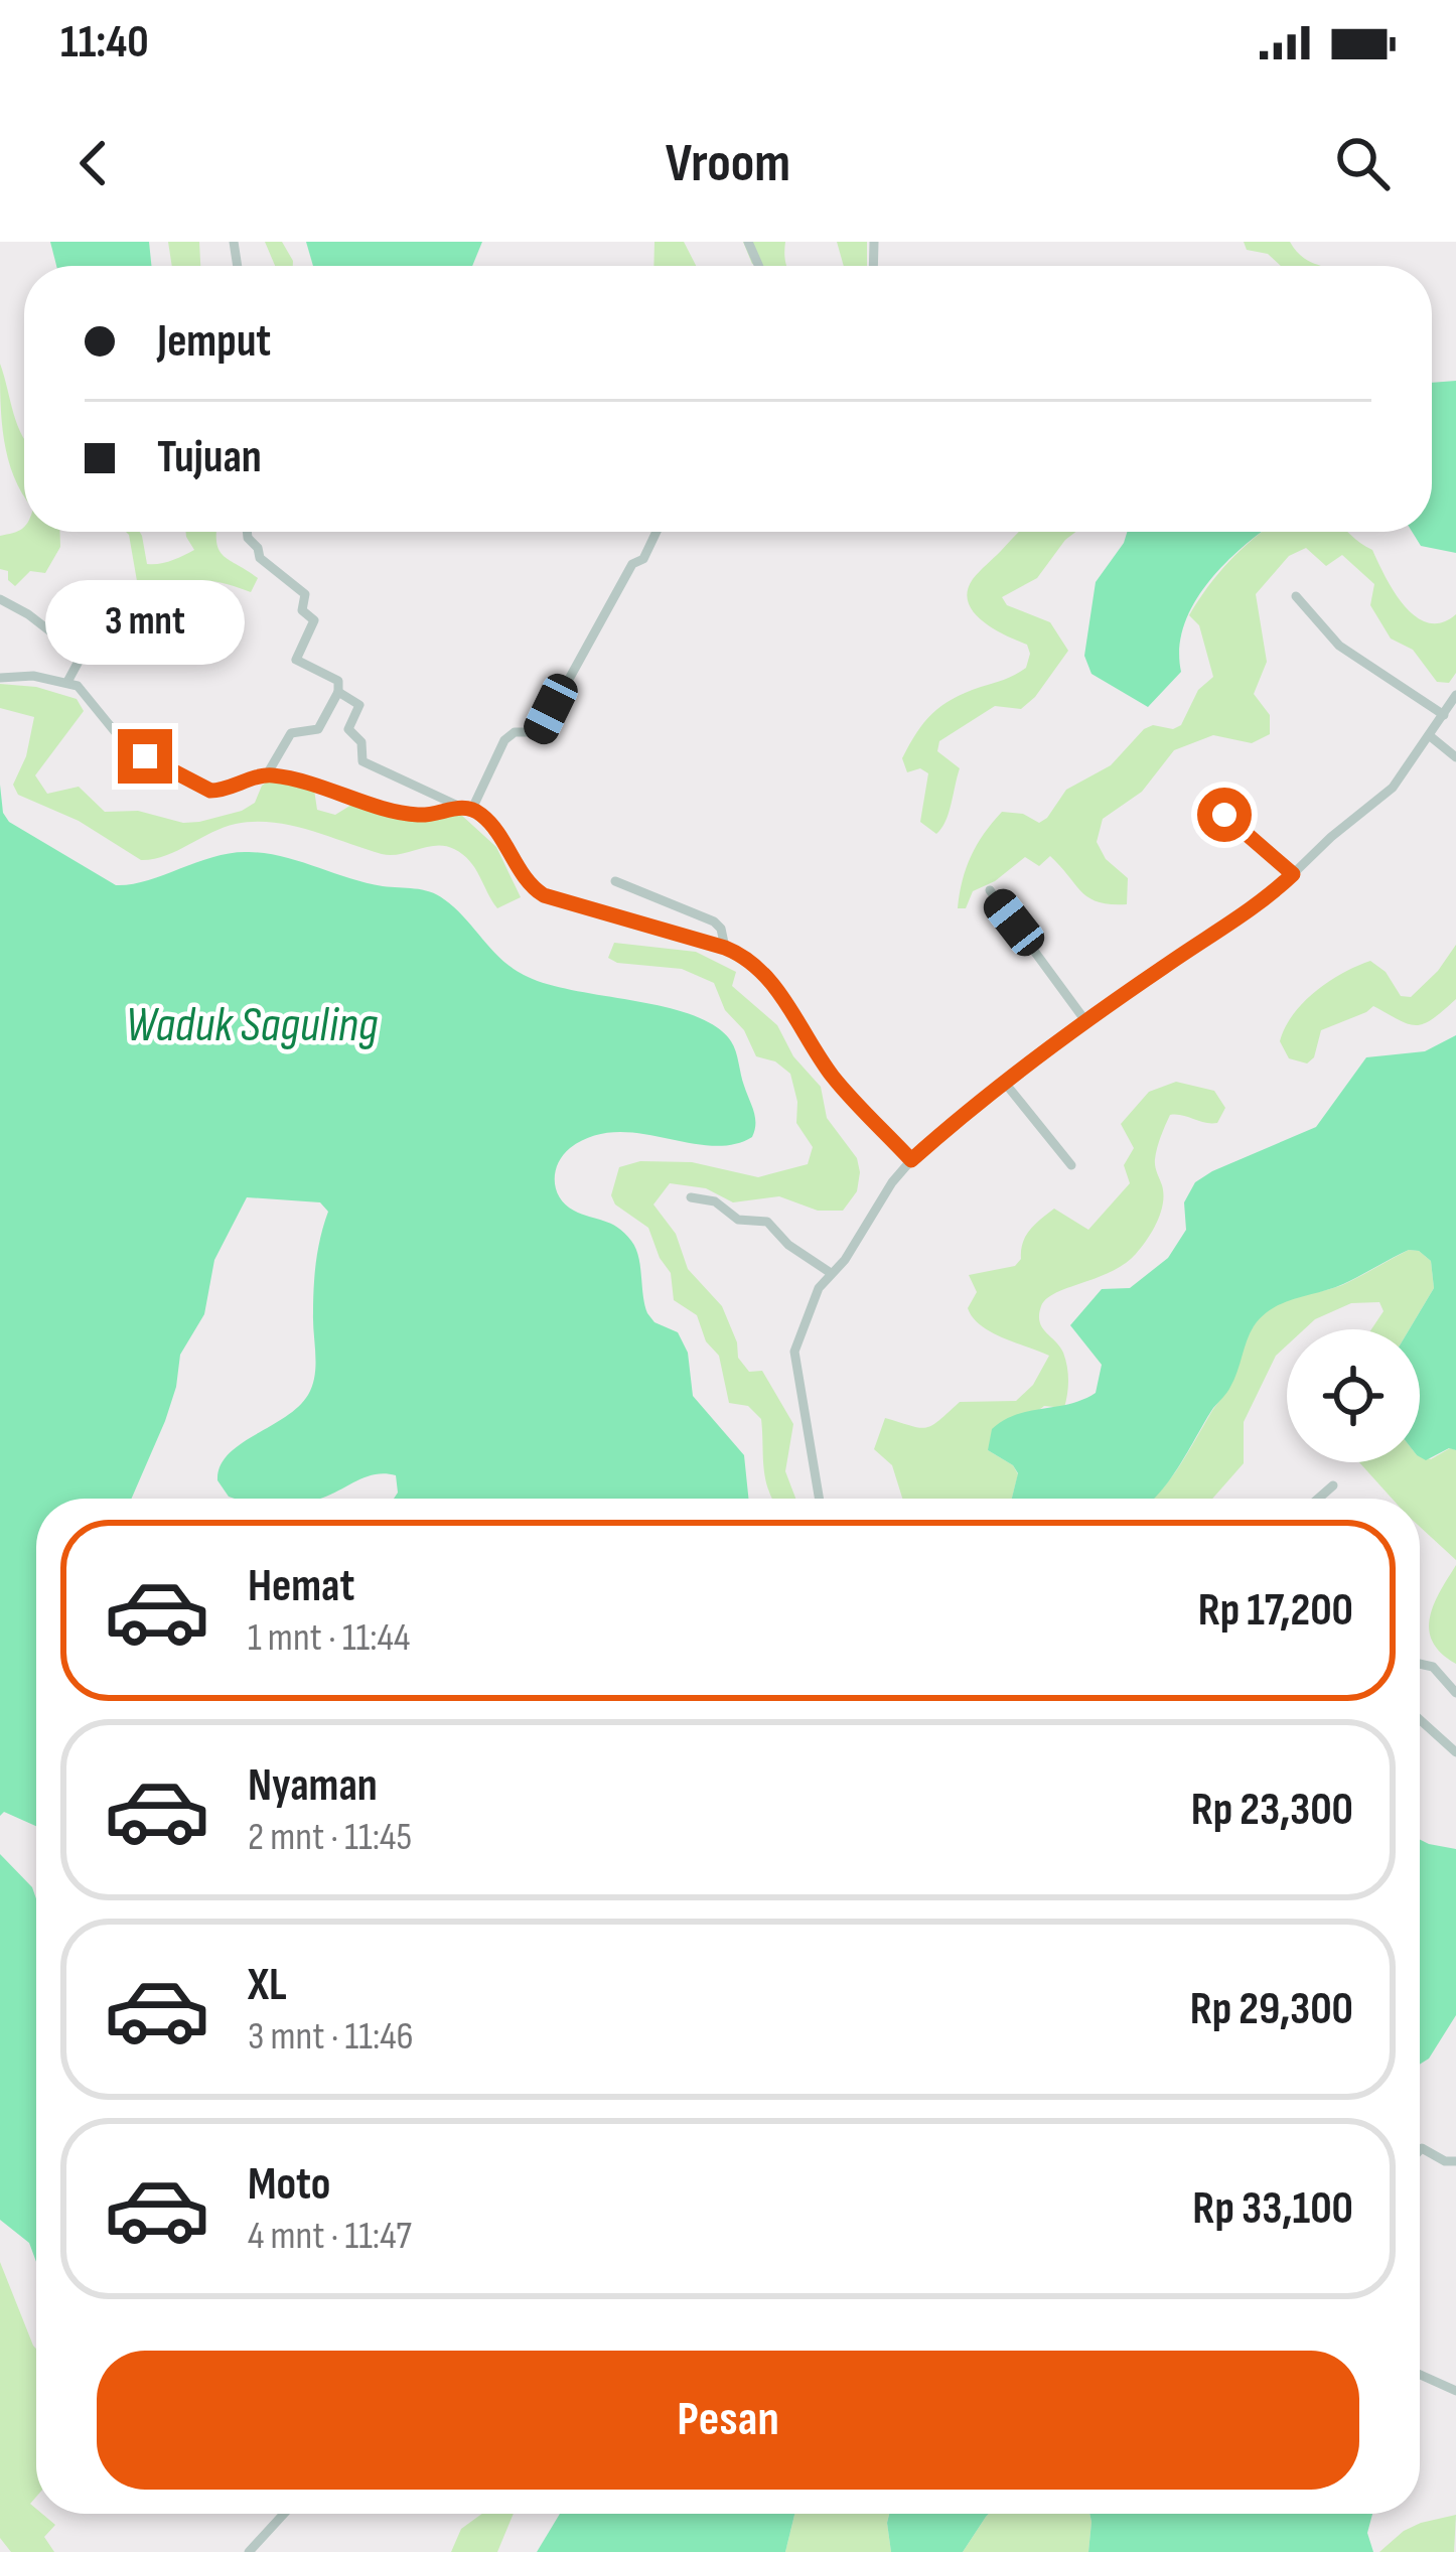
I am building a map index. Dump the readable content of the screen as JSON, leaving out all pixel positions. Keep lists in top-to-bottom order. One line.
{"water":["Waduk Saguling"],"page":{"status":"11:40","header":"Vroom","banner":["Jemput","Tujuan"],"bubble":"3 mnt","list":[{"name":"Hemat","note":"1 mnt · 11:44","value":"Rp 17,200"},{"name":"Nyaman","note":"2 mnt · 11:45","value":"Rp 23,300"},{"name":"XL","note":"3 mnt · 11:46","value":"Rp 29,300"},{"name":"Moto","note":"4 mnt · 11:47","value":"Rp 33,100"}],"buttons":"Pesan"}}
